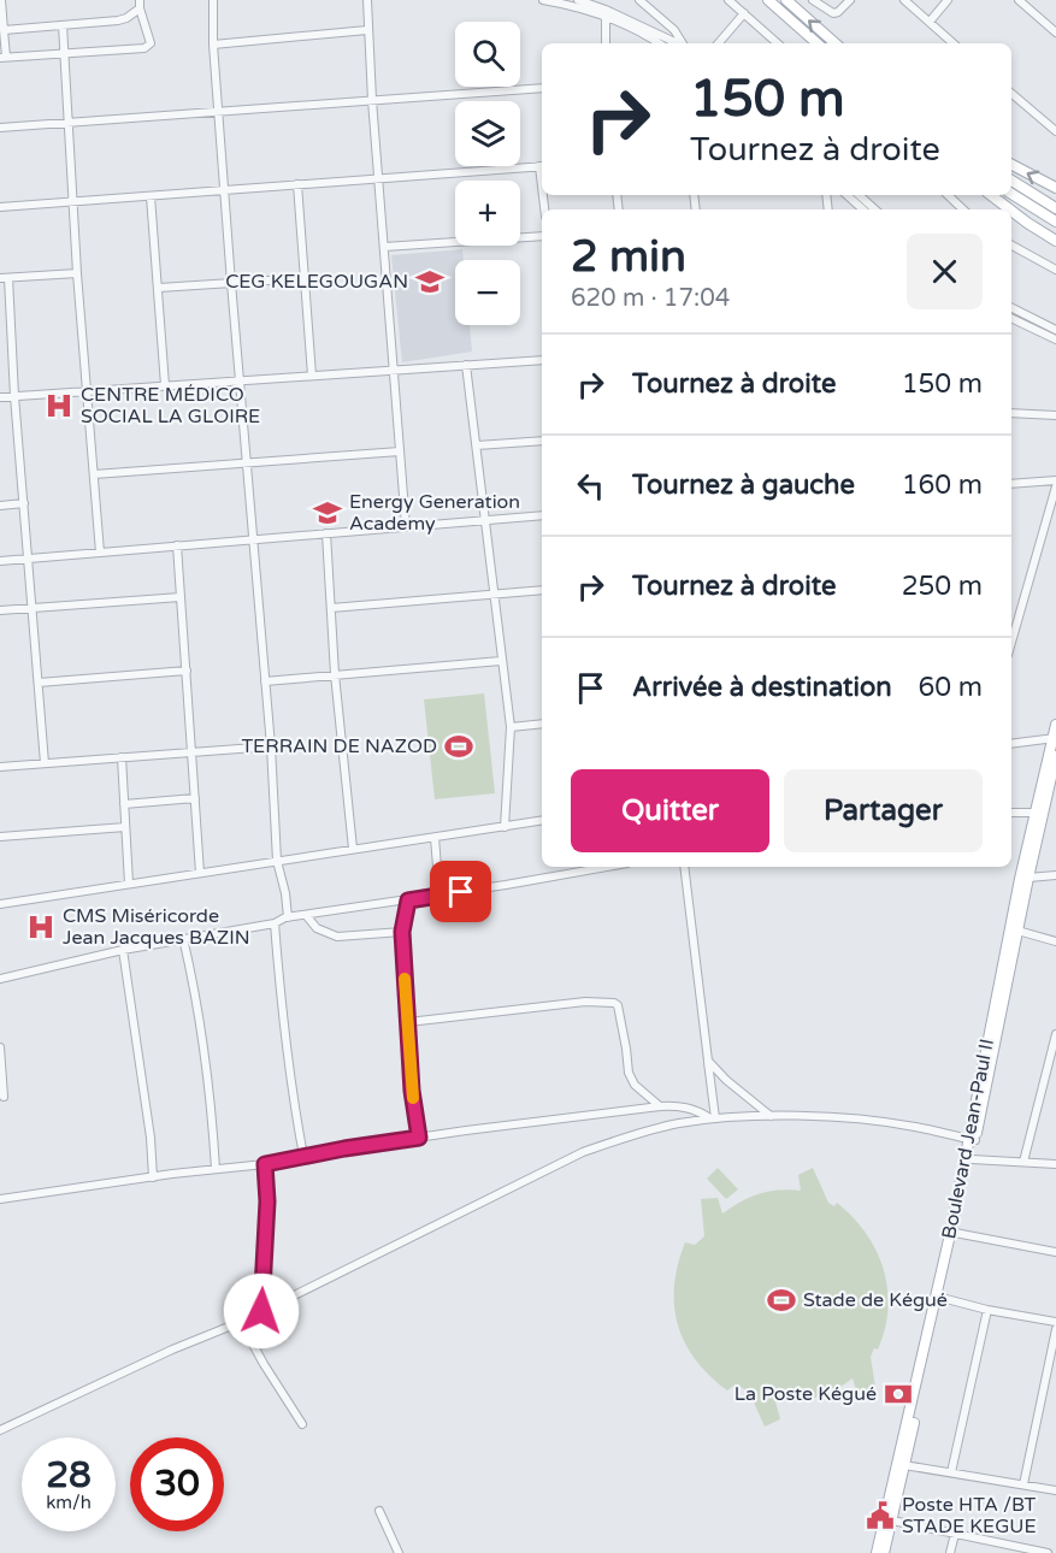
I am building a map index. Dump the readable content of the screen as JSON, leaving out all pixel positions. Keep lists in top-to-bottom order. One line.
{"streets":{"main road":["Boulevard Jean-Paul II"]},"places":{"school or university":["CEG KELEGOUGAN","Energy Generation Academy"],"hospital":["CENTRE MÉDICO SOCIAL LA GLOIRE","CMS Miséricorde Jean Jacques BAZIN"],"sports":["TERRAIN DE NAZOD","Stade de Kégué"],"bank":["La Poste Kégué"],"public building":["Poste HTA /BT STADE KEGUE"]},"page":{"map_buttons":["+","−"],"turn":["150 m","Tournez à droite"],"heading":["2 min","620 m · 17:04"],"list":[{"name":"Tournez à droite","value":"150 m"},{"name":"Tournez à gauche","value":"160 m"},{"name":"Tournez à droite","value":"250 m"},{"name":"Arrivée à destination","value":"60 m"}],"buttons":["Quitter","Partager"],"speed":"28 km/h","limit":"30"}}
